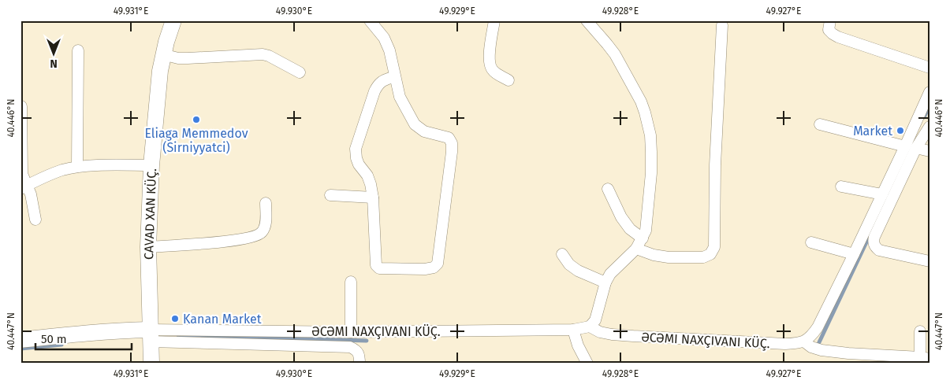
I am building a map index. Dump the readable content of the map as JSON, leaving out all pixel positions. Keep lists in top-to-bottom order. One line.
{"streets":{"street":["CAVAD XAN KÜÇ."]},"places":["Eliaga Memmedov (Sirniyyatci)","Market","Kanan Market"],"scale_bar":"50 m","north":"bottom","coordinates":["49.931°E","49.930°E","49.929°E","49.928°E","49.927°E","40.446°N","40.447°N"]}
